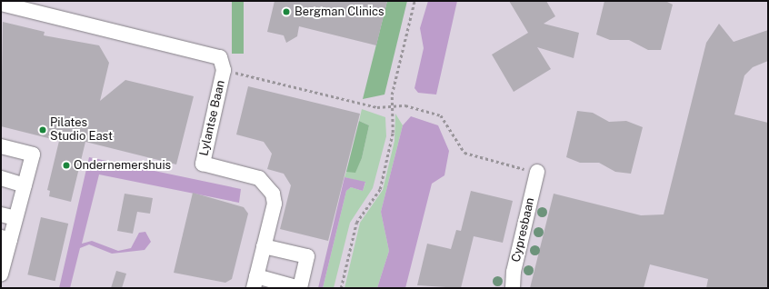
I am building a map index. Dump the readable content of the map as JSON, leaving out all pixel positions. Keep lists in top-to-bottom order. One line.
{"streets":{"street":["Lylantse Baan","Cypresbaan"]},"places":["Bergman Clinics","Pilates Studio East","Ondernemershuis"]}
